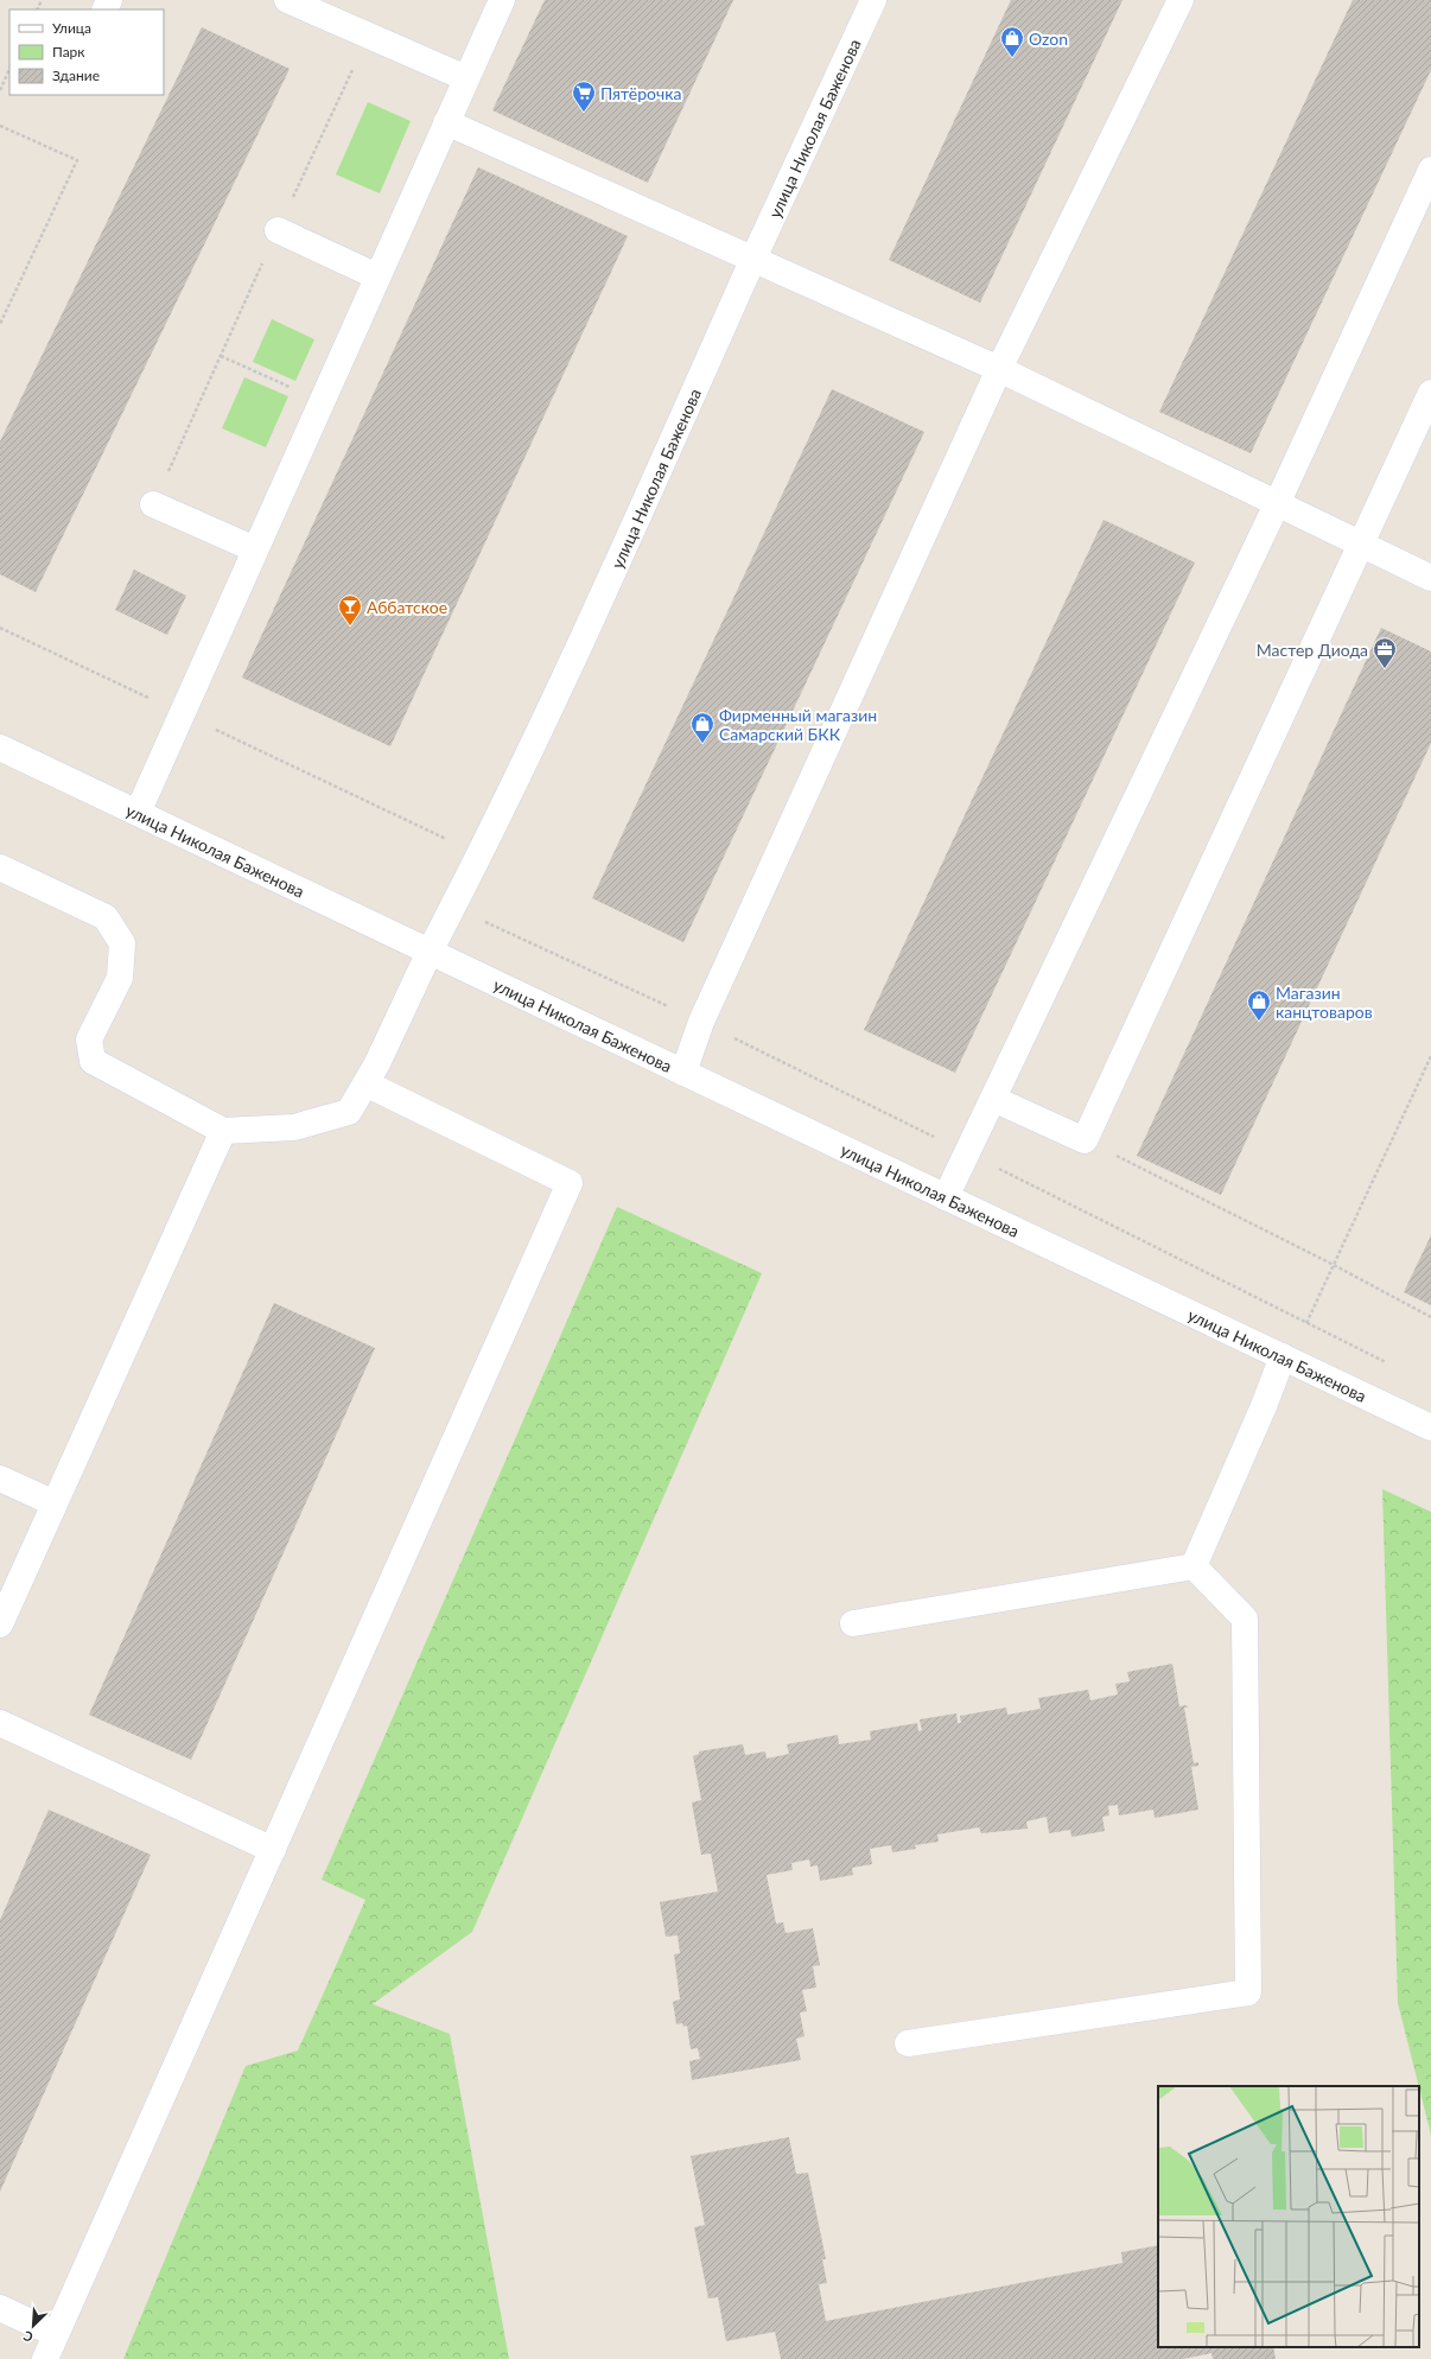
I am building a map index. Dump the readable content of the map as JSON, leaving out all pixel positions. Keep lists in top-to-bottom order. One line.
{"streets":{"street":["улица Николая Баженова"]},"places":{"shop":["Ozon","Фирменный магазин Самарский БКК","Магазин канцтоваров"],"supermarket":["Пятёрочка"],"bar":["Аббатское"],"office":["Мастер Диода"]},"legend":["Улица","Парк","Здание"],"north":"bottom left"}
